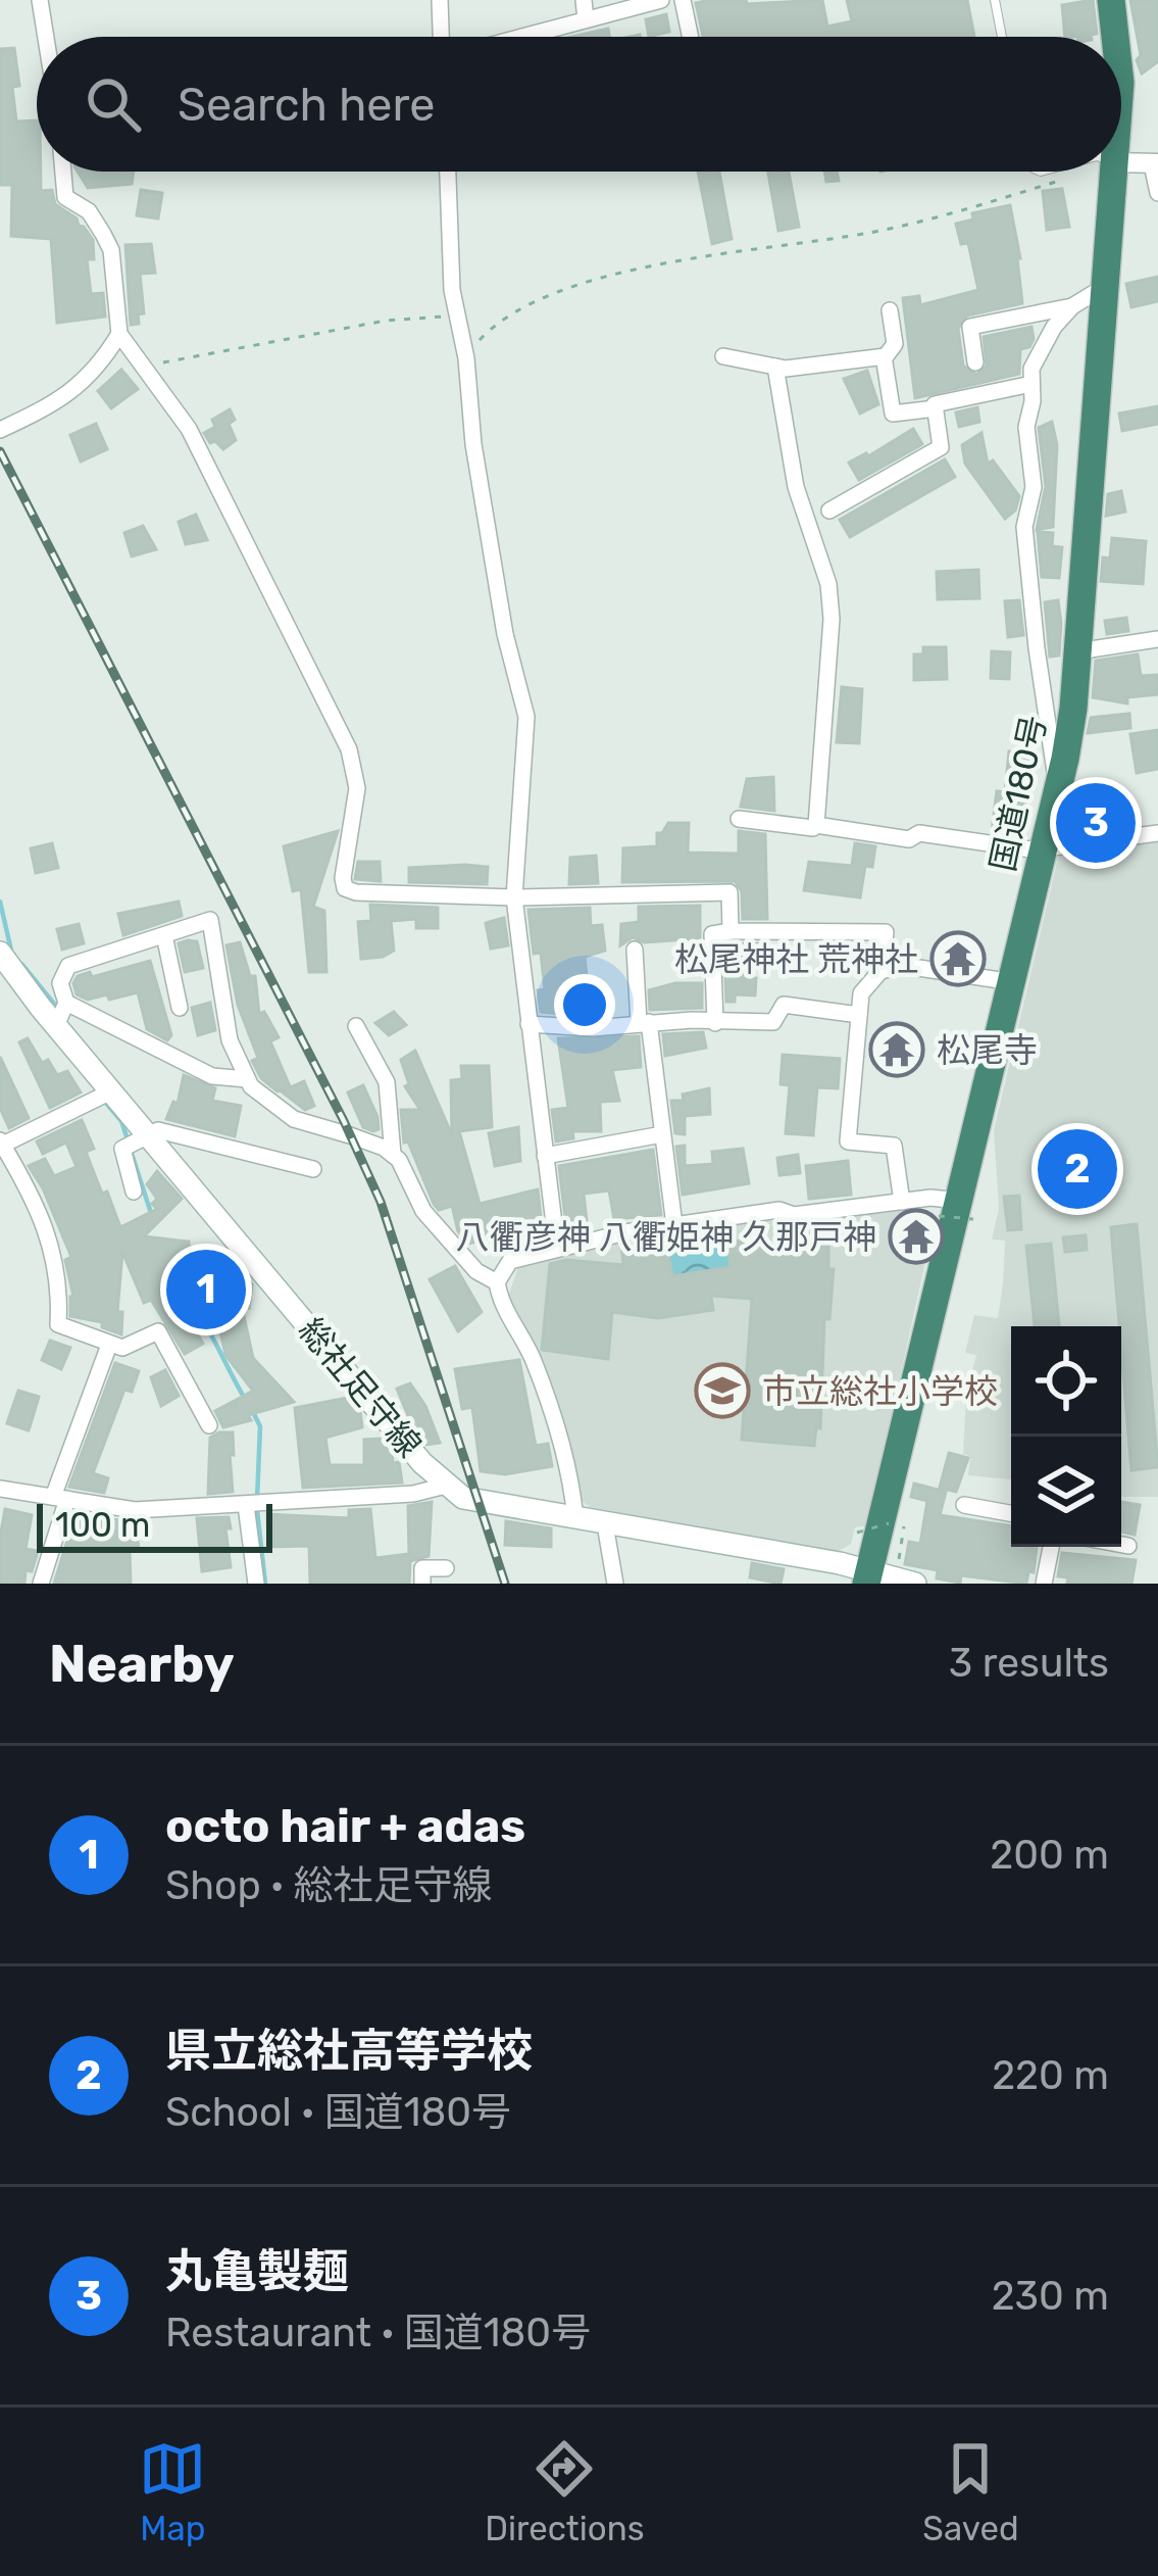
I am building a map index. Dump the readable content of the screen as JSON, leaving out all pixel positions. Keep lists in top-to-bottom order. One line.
{"streets":{"highway":["国道180号"],"main road":["総社足守線"]},"crossings":[["国道180号","総社足守線"]],"places":{"temple":["松尾神社 荒神社","松尾寺","八衢彦神 八衢姫神 久那戸神"],"school or university":["市立総社小学校"]},"scale_bar":"100 m","page":{"search":"Search here","pins":["3","2","1"],"scale":"100 m","heading":["Nearby","3 results"],"list":[{"mark":"1","name":"octo hair + adas","note":"Shop · 総社足守線","value":"200 m"},{"mark":"2","name":"県立総社高等学校","note":"School · 国道180号","value":"220 m"},{"mark":"3","name":"丸亀製麺","note":"Restaurant · 国道180号","value":"230 m"}],"nav":["Map","Directions","Saved"]}}
